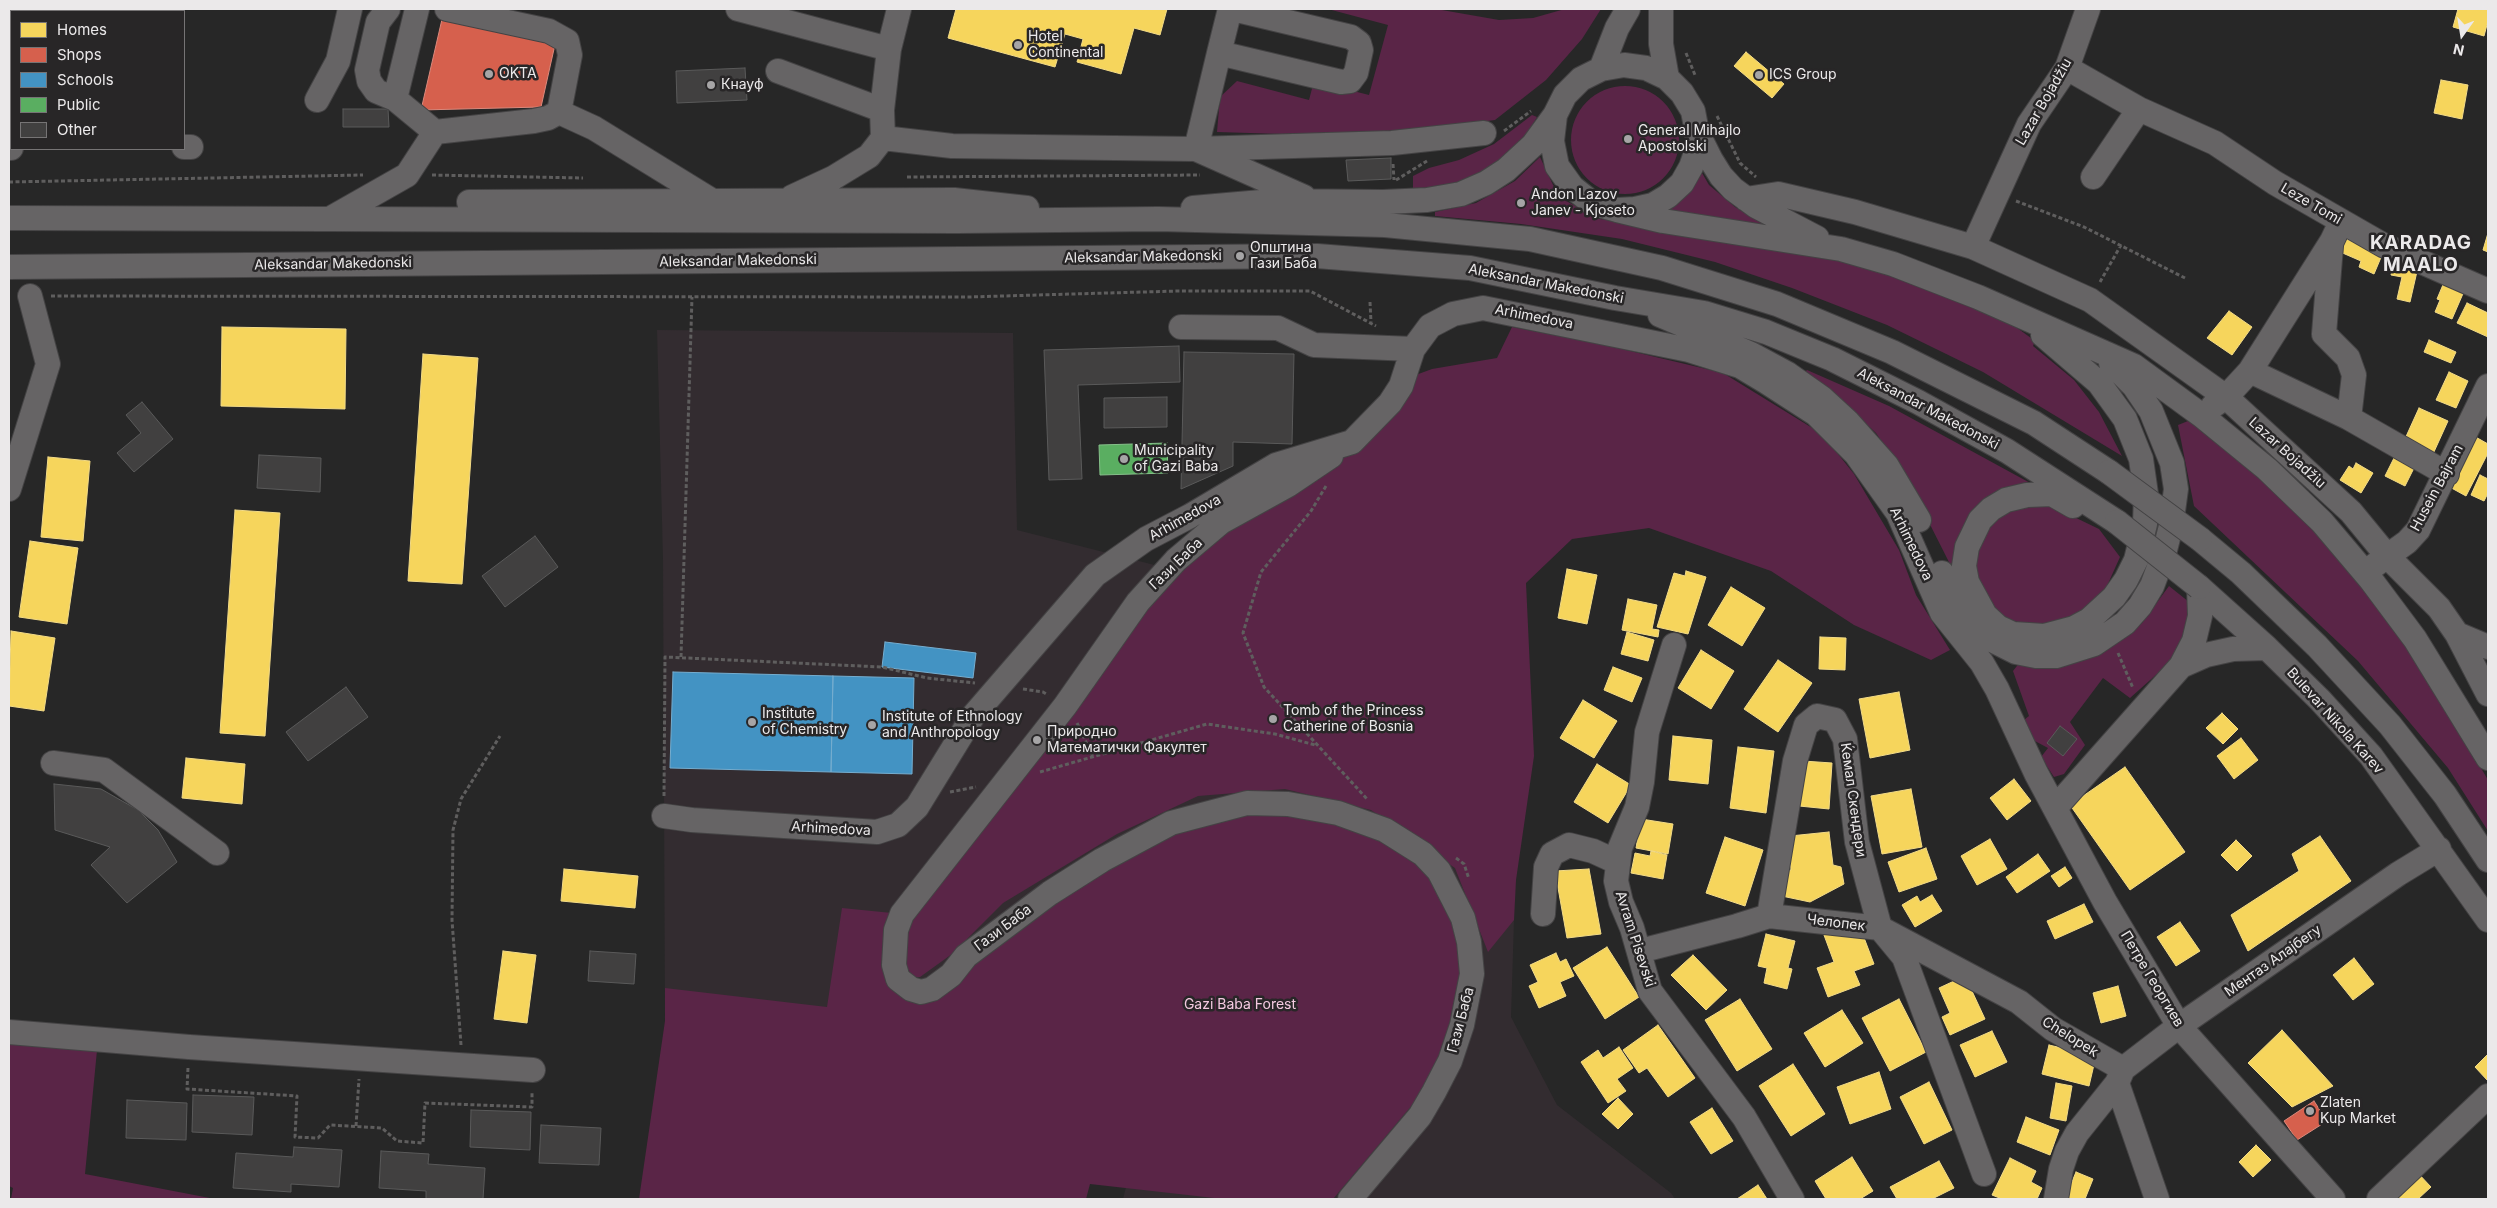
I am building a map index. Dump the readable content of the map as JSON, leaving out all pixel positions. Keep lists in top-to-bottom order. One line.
{"streets":{"street":["Lazar Bojadžiu","Leze Tomi","Aleksandar Makedonski","Arhimedova","Husein Bajram","Гази Баба","Bulevar Nikola Karev","Ќемал Скендери","Челопек","Avram Pisevski","Ментаз Алајбегу","Петре Георгиев"]},"crossings":[["Lazar Bojadžiu","Leze Tomi"],["Lazar Bojadžiu","Husein Bajram"],["Aleksandar Makedonski","Bulevar Nikola Karev"],["Arhimedova","Гази Баба"],["Arhimedova","Петре Георгиев"],["Bulevar Nikola Karev","Ментаз Алајбегу"],["Ќемал Скендери","Челопек"],["Челопек","Avram Pisevski"],["Челопек","Ментаз Алајбегу"],["Ментаз Алајбегу","Петре Георгиев"]],"districts":["KARADAG MAАLO"],"parks":["Gazi Baba Forest"],"places":["Hotel Continental","OKTA","ICS Group","Кнауф","General Mihajlo Apostolski","Andon Lazov Janev - Kjoseto","Општина Гази Баба","Municipality of Gazi Baba","Tomb of the Princess Catherine of Bosnia","Institute of Chemistry","Institute of Ethnology and Anthropology","Природно Математички Факултет","Zlaten Kup Market"],"legend":["Homes","Shops","Schools","Public","Other"],"north":"bottom"}
